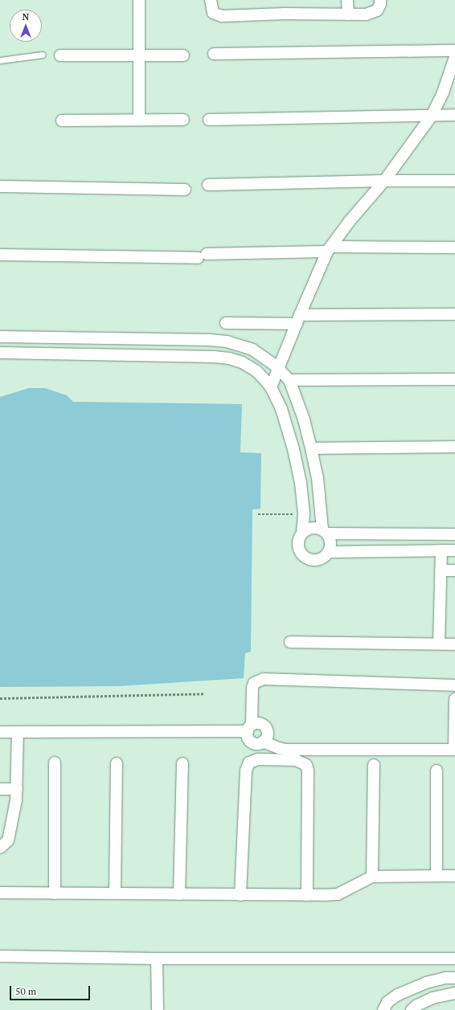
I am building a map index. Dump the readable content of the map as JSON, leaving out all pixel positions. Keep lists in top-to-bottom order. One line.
{"scale_bar":"50 m","north":"top"}
